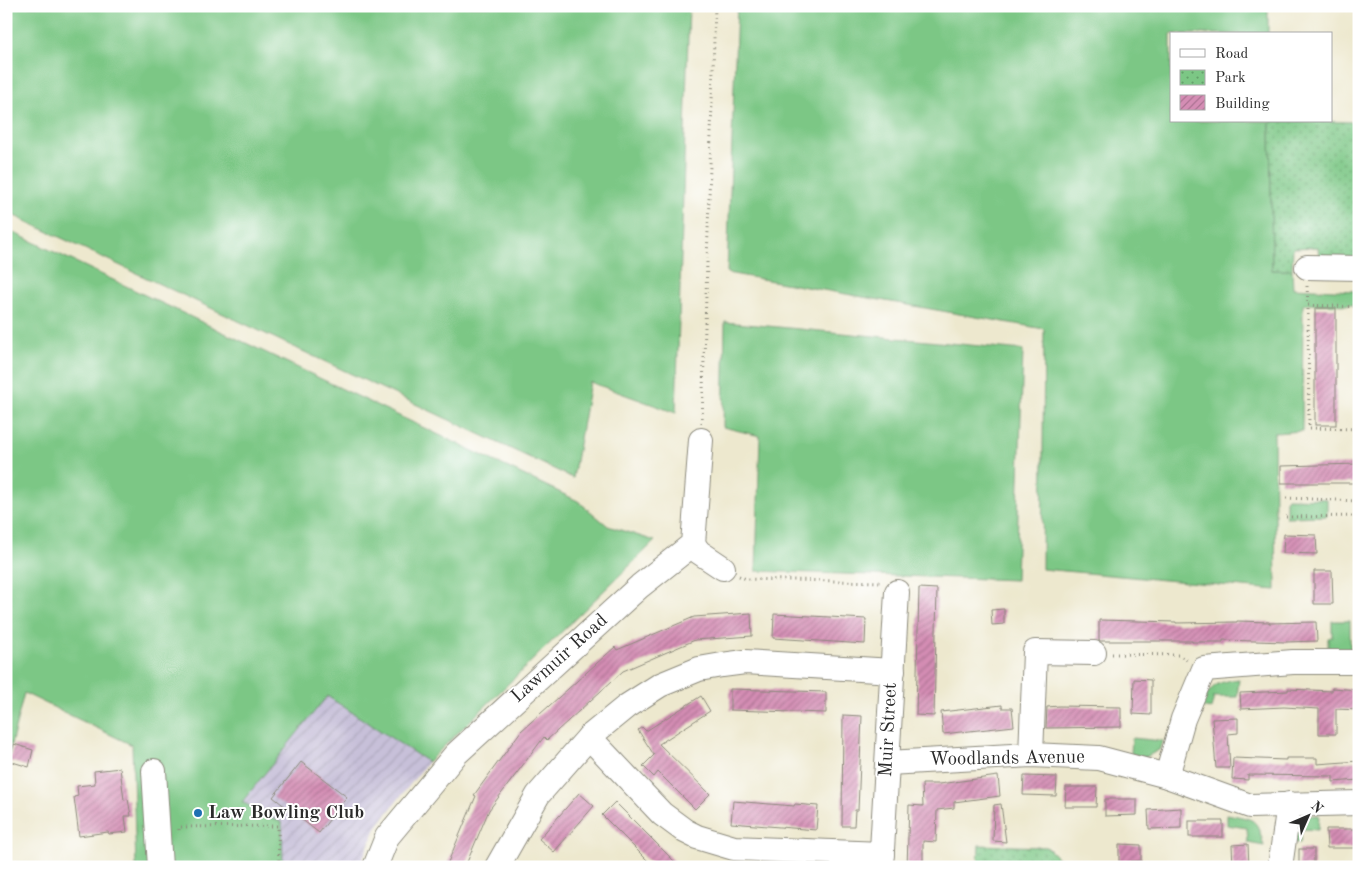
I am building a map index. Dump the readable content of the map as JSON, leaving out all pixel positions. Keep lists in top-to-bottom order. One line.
{"streets":{"street":["Lawmuir Road","Muir Street","Woodlands Avenue"]},"crossings":[["Muir Street","Woodlands Avenue"]],"places":["Law Bowling Club"],"legend":["Road","Park","Building"],"north":"top right"}
